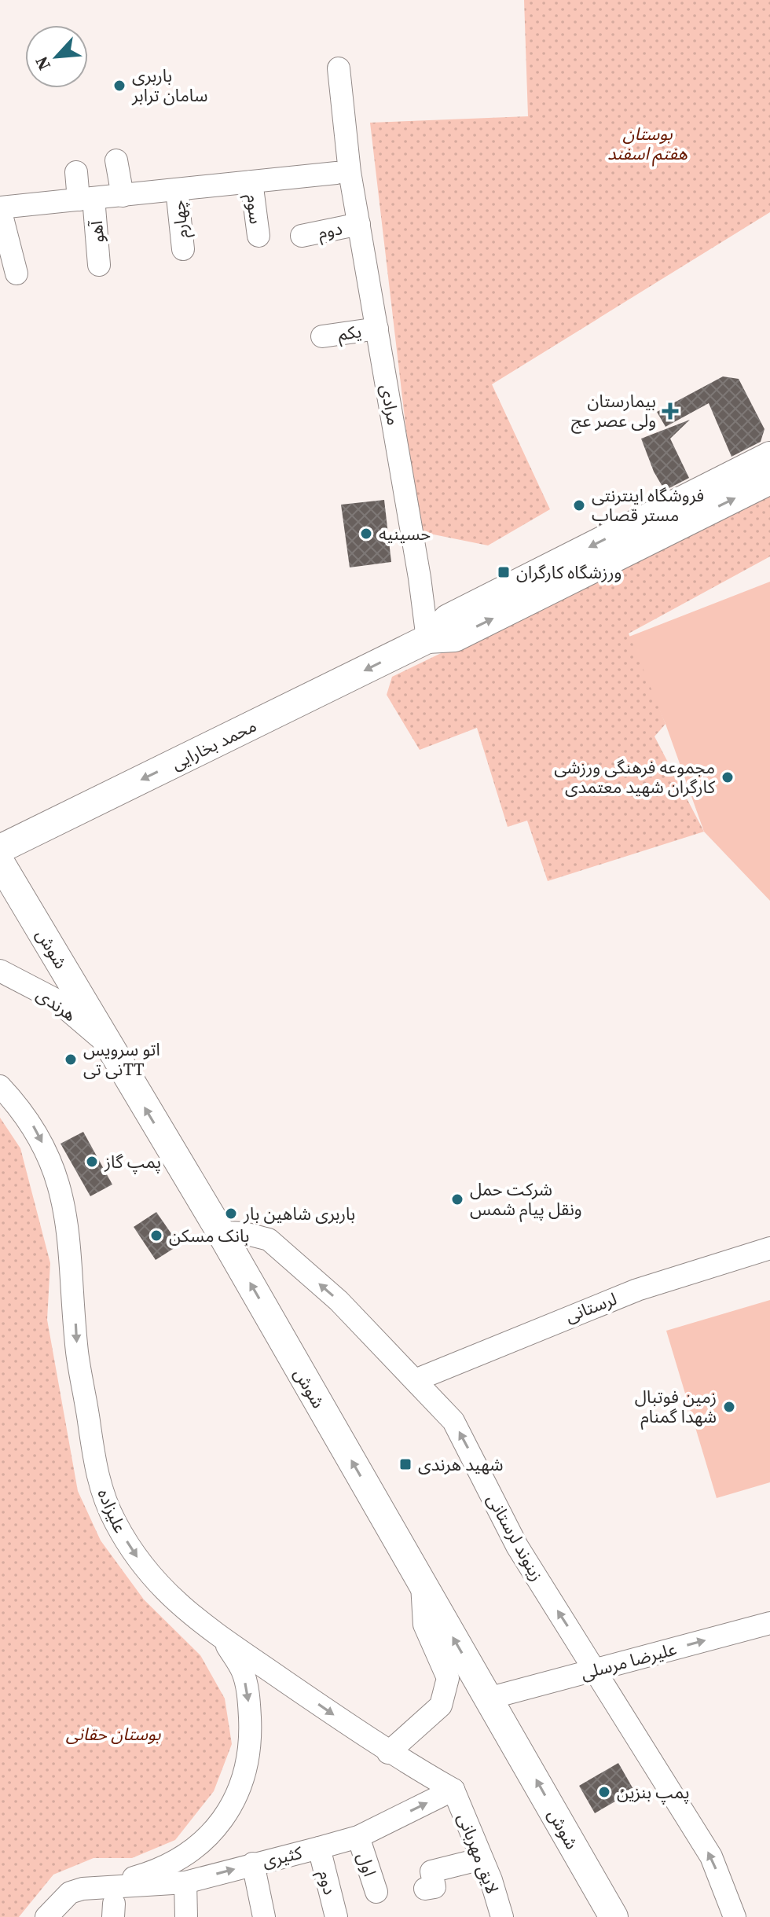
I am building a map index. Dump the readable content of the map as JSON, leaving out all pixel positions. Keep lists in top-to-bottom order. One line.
{"streets":{"main road":["محمد بخارایی","شوش"],"street":["سوم","چهارم","دوم","آهو","یکم","مرادی","هرندی","لرستانی","علیزاده","زینوند لرستانی","علیرضا مرسلی","لایق مهربانی","کثیری","اول"]},"crossings":[["دوم","مرادی"],["دوم","کثیری"],["یکم","مرادی"],["مرادی","محمد بخارایی"],["شوش","هرندی"],["شوش","زینوند لرستانی"],["شوش","علیرضا مرسلی"],["لرستانی","زینوند لرستانی"],["علیزاده","لایق مهربانی"],["علیزاده","کثیری"],["زینوند لرستانی","علیرضا مرسلی"],["لایق مهربانی","کثیری"],["کثیری","اول"]],"one_way":["شوش","علیزاده","زینوند لرستانی","علیرضا مرسلی","کثیری"],"parks":["بوستان هفتم اسفند","بوستان حقانی"],"places":{"other":["باربری سامان ترابر","فروشگاه اینترنتی مستر قصاب","حسینیه","مجموعه فرهنگی ورزشی کارگران شهید معتمدی","اتو سرویس تی تیTT","پمپ گاز","شرکت حمل ونقل پیام شمس","باربری شاهین بار","بانک مسکن","زمین فوتبال شهدا گمنام","پمپ بنزین"],"health":["بیمارستان ولی عصر عج"],"transit":["ورزشگاه کارگران","شهید هرندی"]},"north":"bottom left"}
